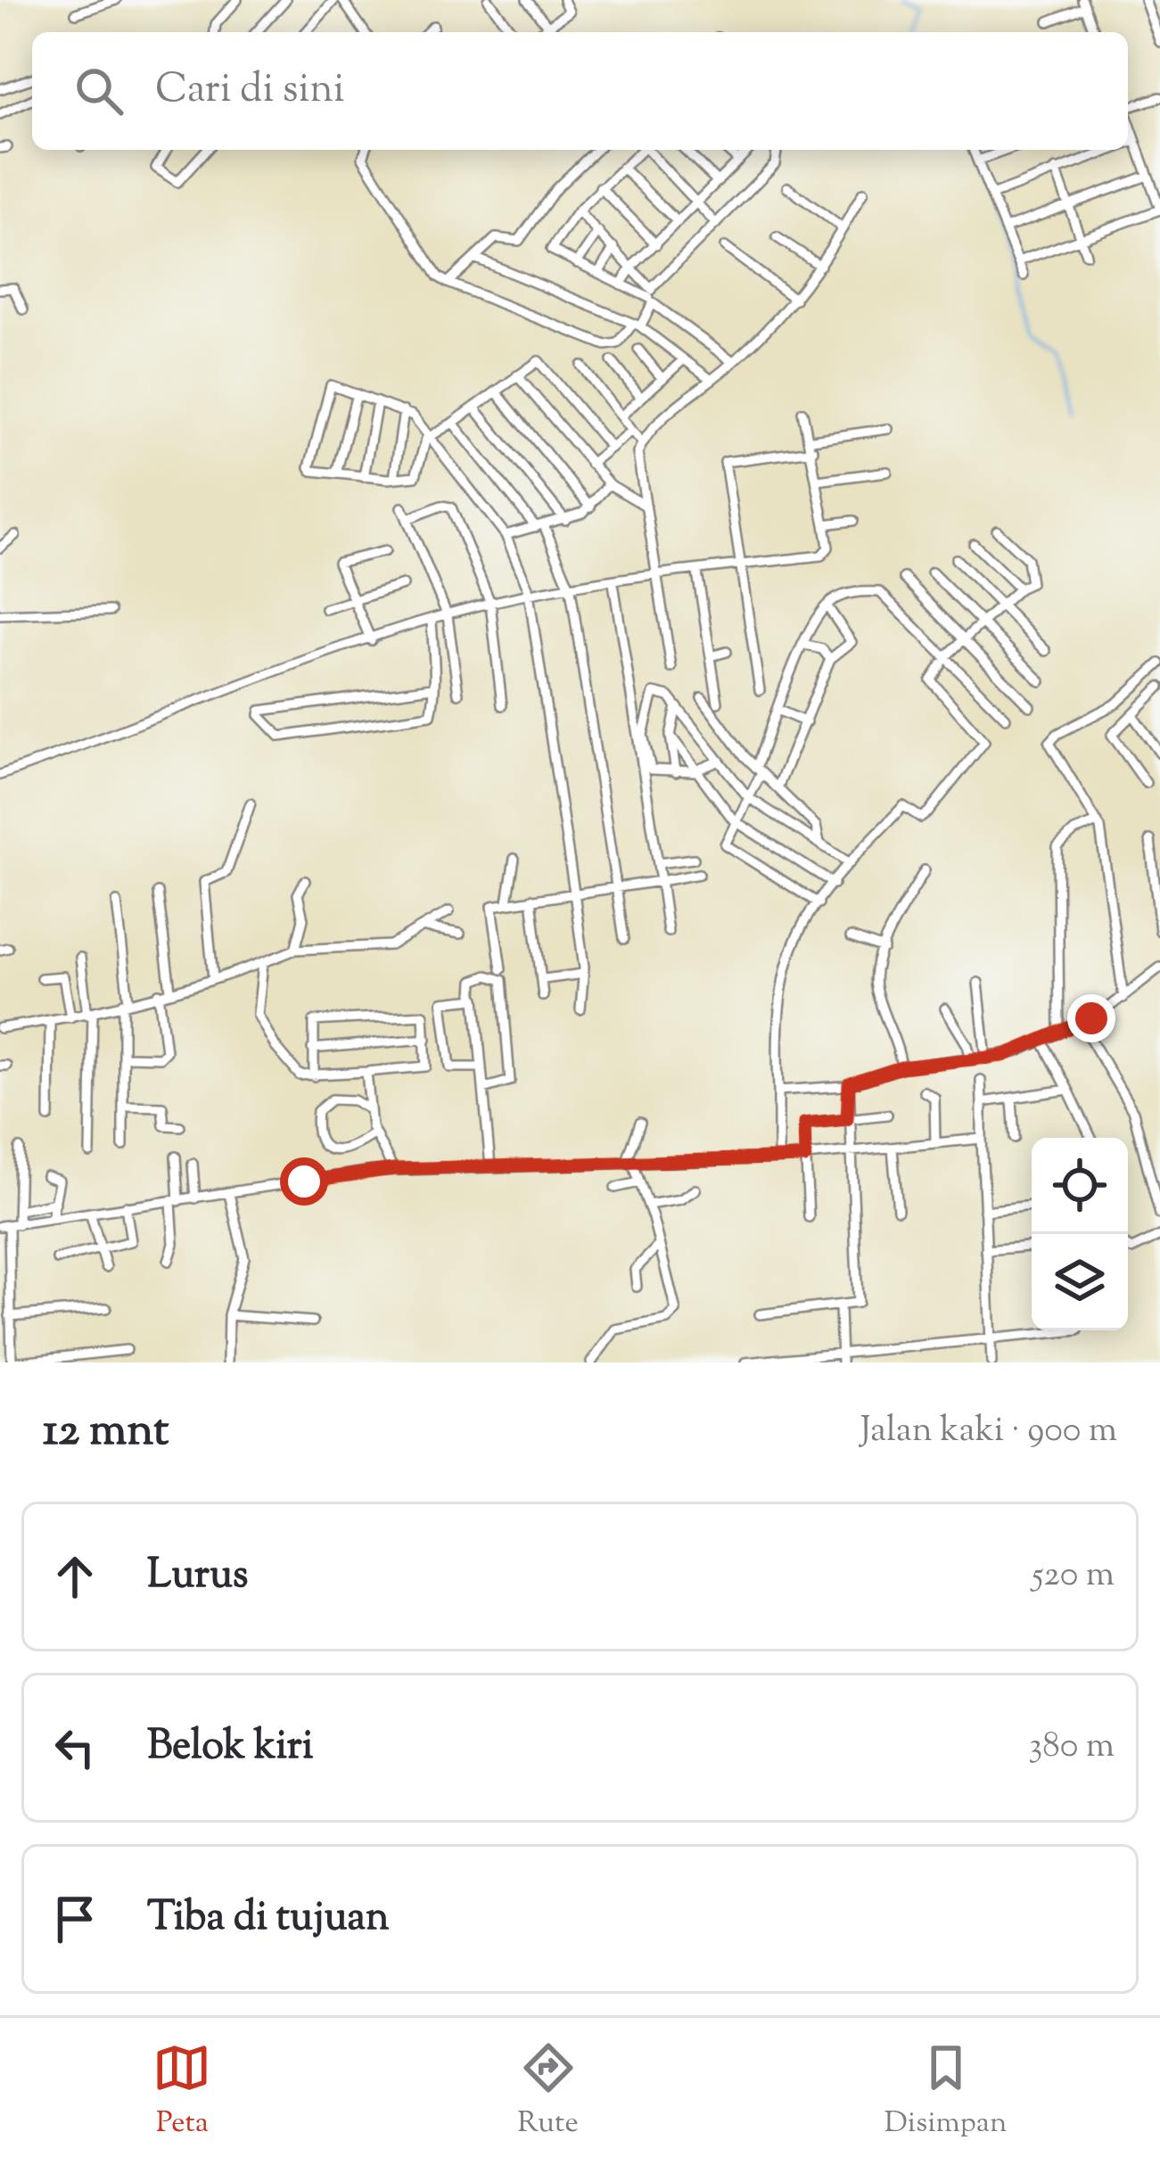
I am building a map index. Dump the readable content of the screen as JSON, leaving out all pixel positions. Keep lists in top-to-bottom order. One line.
{"page":{"search":"Cari di sini","heading":["12 mnt","Jalan kaki · 900 m"],"list":[["Lurus","520 m"],["Belok kiri","380 m"],"Tiba di tujuan"],"nav":["Peta","Rute","Disimpan"]}}
